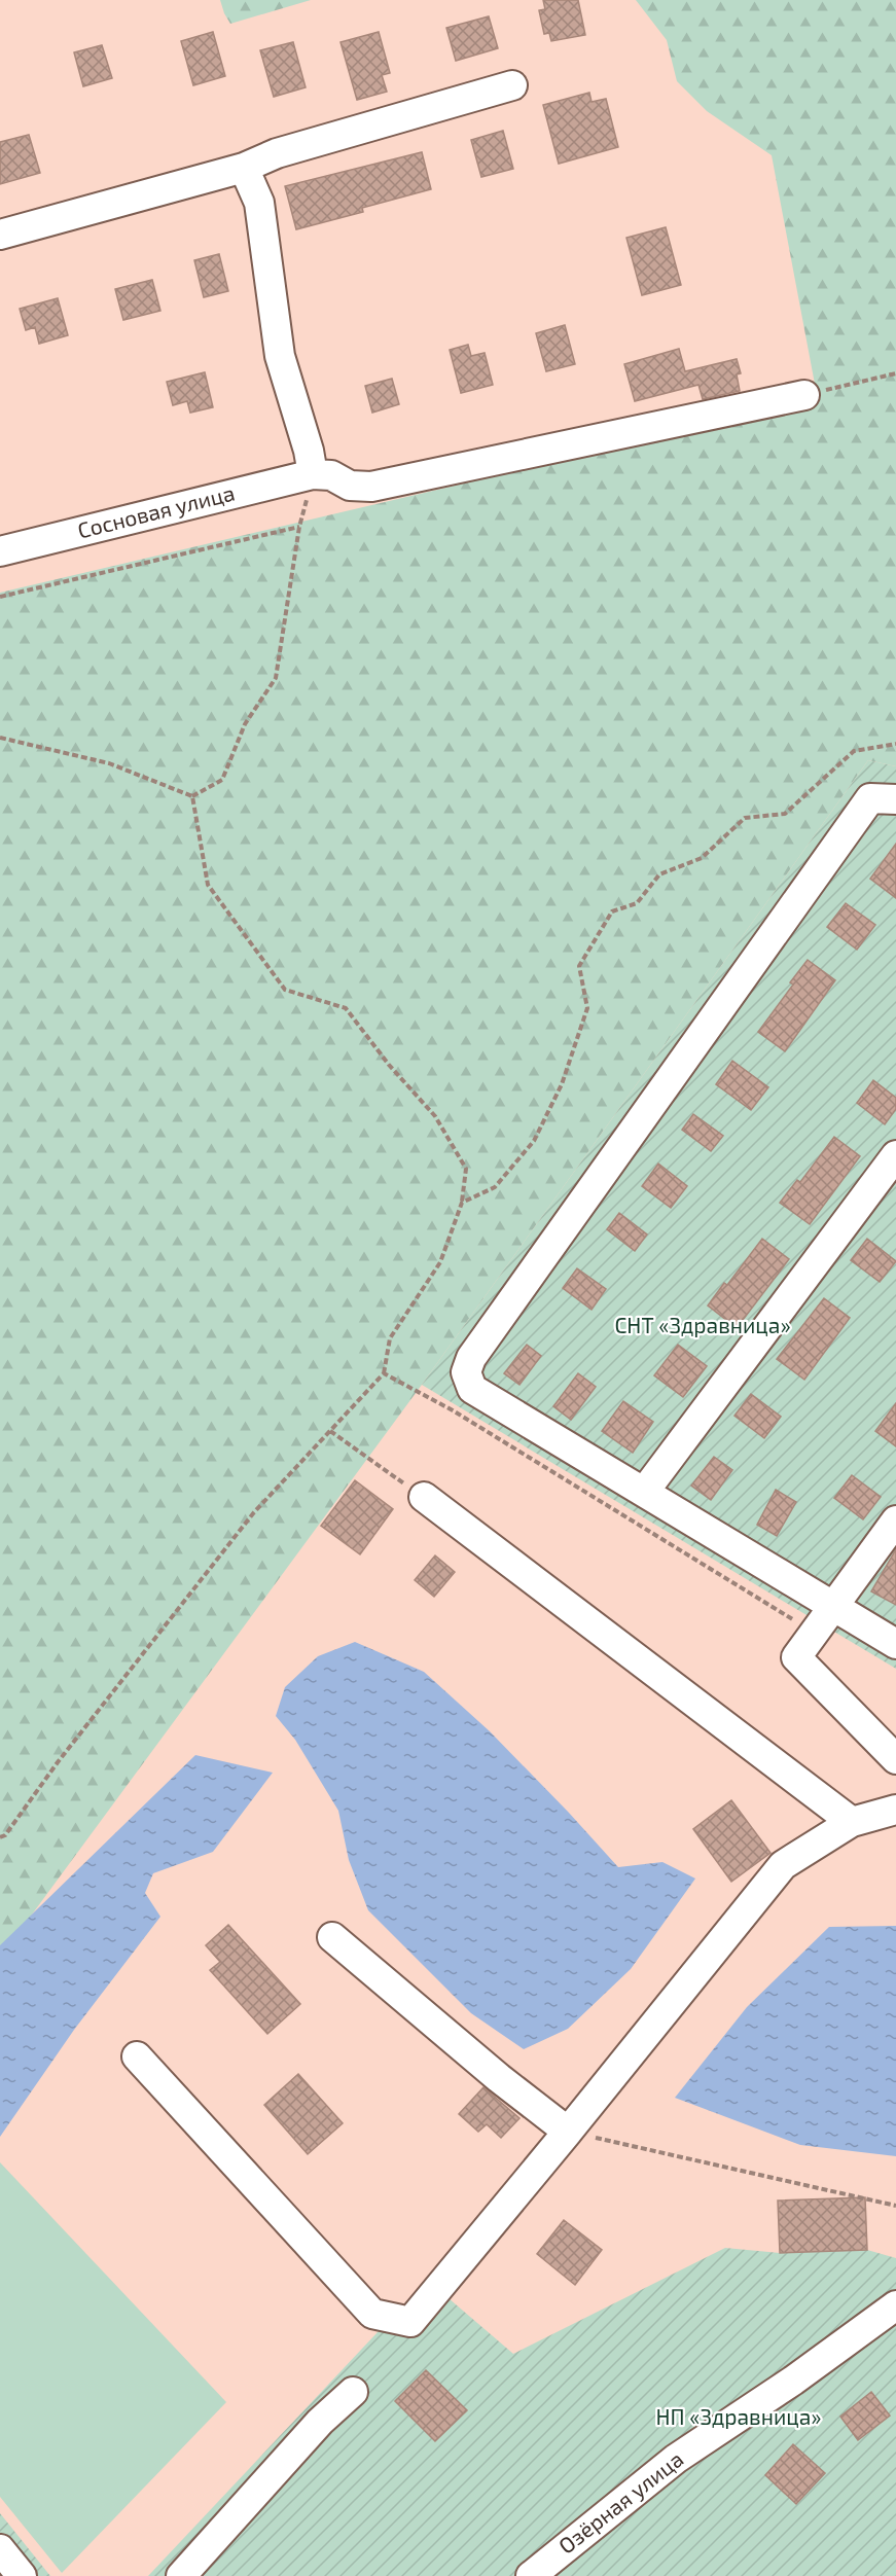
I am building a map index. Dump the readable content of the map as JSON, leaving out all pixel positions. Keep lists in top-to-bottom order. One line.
{"streets":{"street":["Сосновая улица","Озёрная улица"]},"parks":["СНТ «Здравница»","НП «Здравница»"]}
